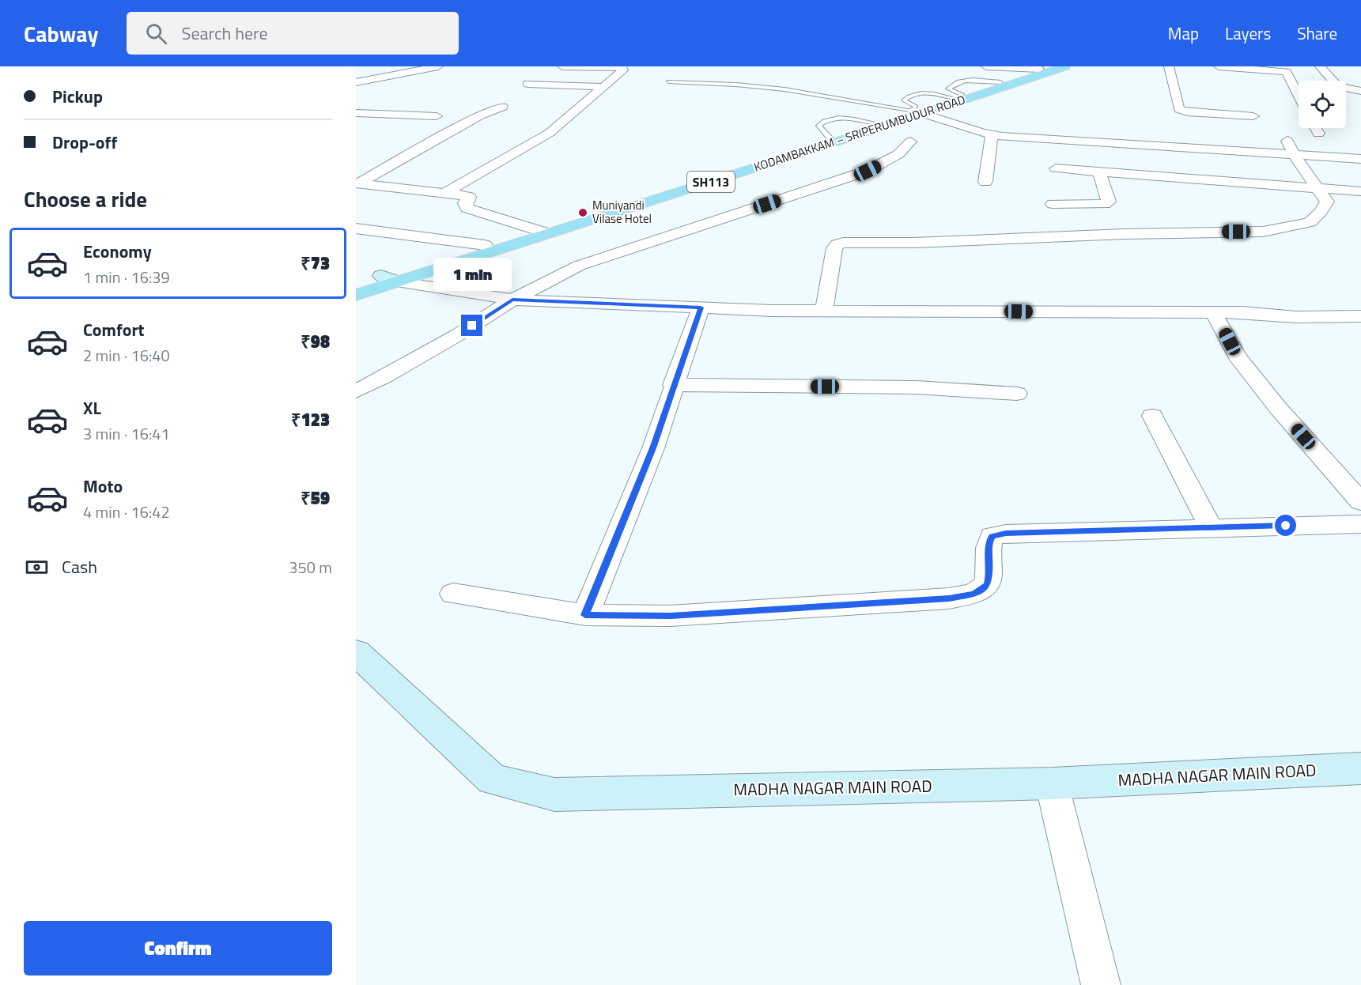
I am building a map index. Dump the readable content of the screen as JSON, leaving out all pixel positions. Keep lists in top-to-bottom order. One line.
{"streets":{"main road":["KODAMBAKKAM – SRIPERUMBUDUR ROAD","SH113"],"street":["MADHA NAGAR MAIN ROAD"]},"places":["Muniyandi Vilase Hotel"],"page":{"header":"Cabway","search":"Search here","nav":["Map","Layers","Share"],"banner":["Pickup","Drop-off"],"heading":"Choose a ride","list":[{"name":"Economy","note":"1 min · 16:39","value":"₹73"},{"name":"Comfort","note":"2 min · 16:40","value":"₹98"},{"name":"XL","note":"3 min · 16:41","value":"₹123"},{"name":"Moto","note":"4 min · 16:42","value":"₹59"}],"bubble":"1 min","pay":["Cash","350 m"],"buttons":"Confirm"}}
